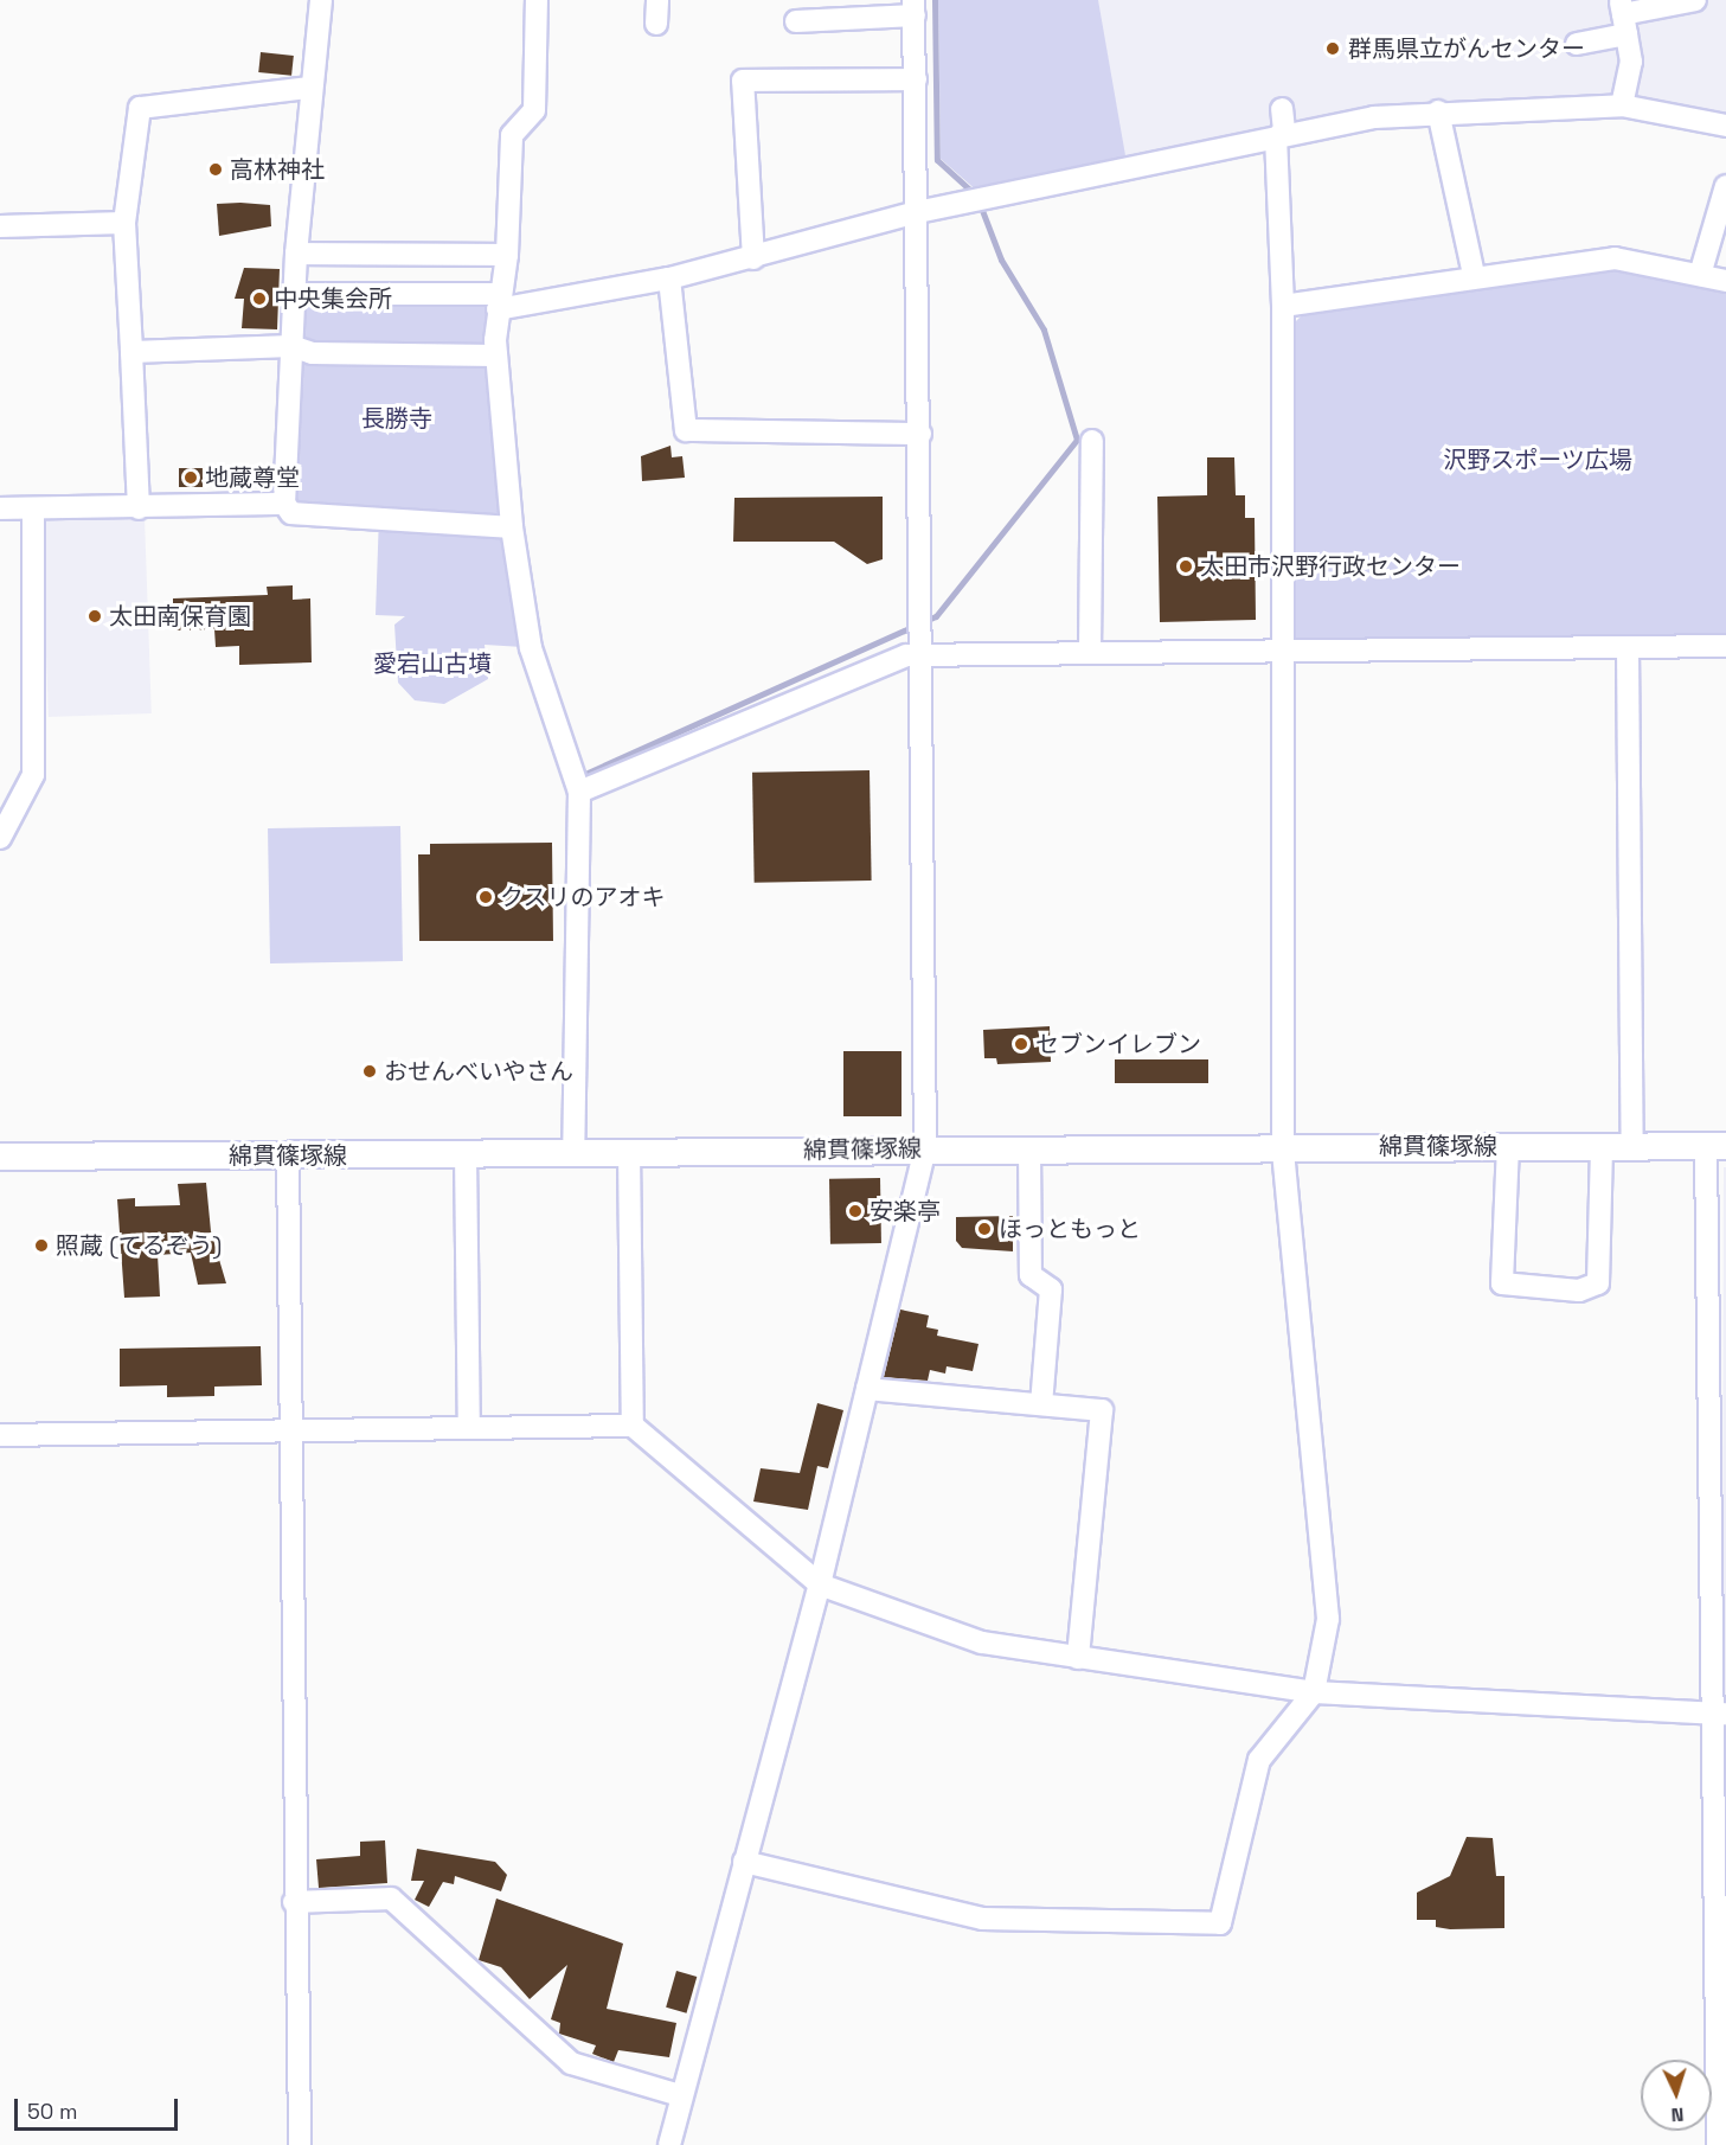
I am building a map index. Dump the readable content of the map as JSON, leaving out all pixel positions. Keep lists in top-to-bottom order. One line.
{"streets":{"main road":["綿貫篠塚線"]},"parks":["長勝寺","沢野スポーツ広場","愛宕山古墳"],"places":["群馬県立がんセンター","高林神社","中央集会所","地蔵尊堂","太田市沢野行政センター","太田南保育園","クスリのアオキ","セブンイレブン","おせんべいやさん","安楽亭","ほっともっと","照蔵 (てるぞう)"],"scale_bar":"50 m","north":"bottom"}
